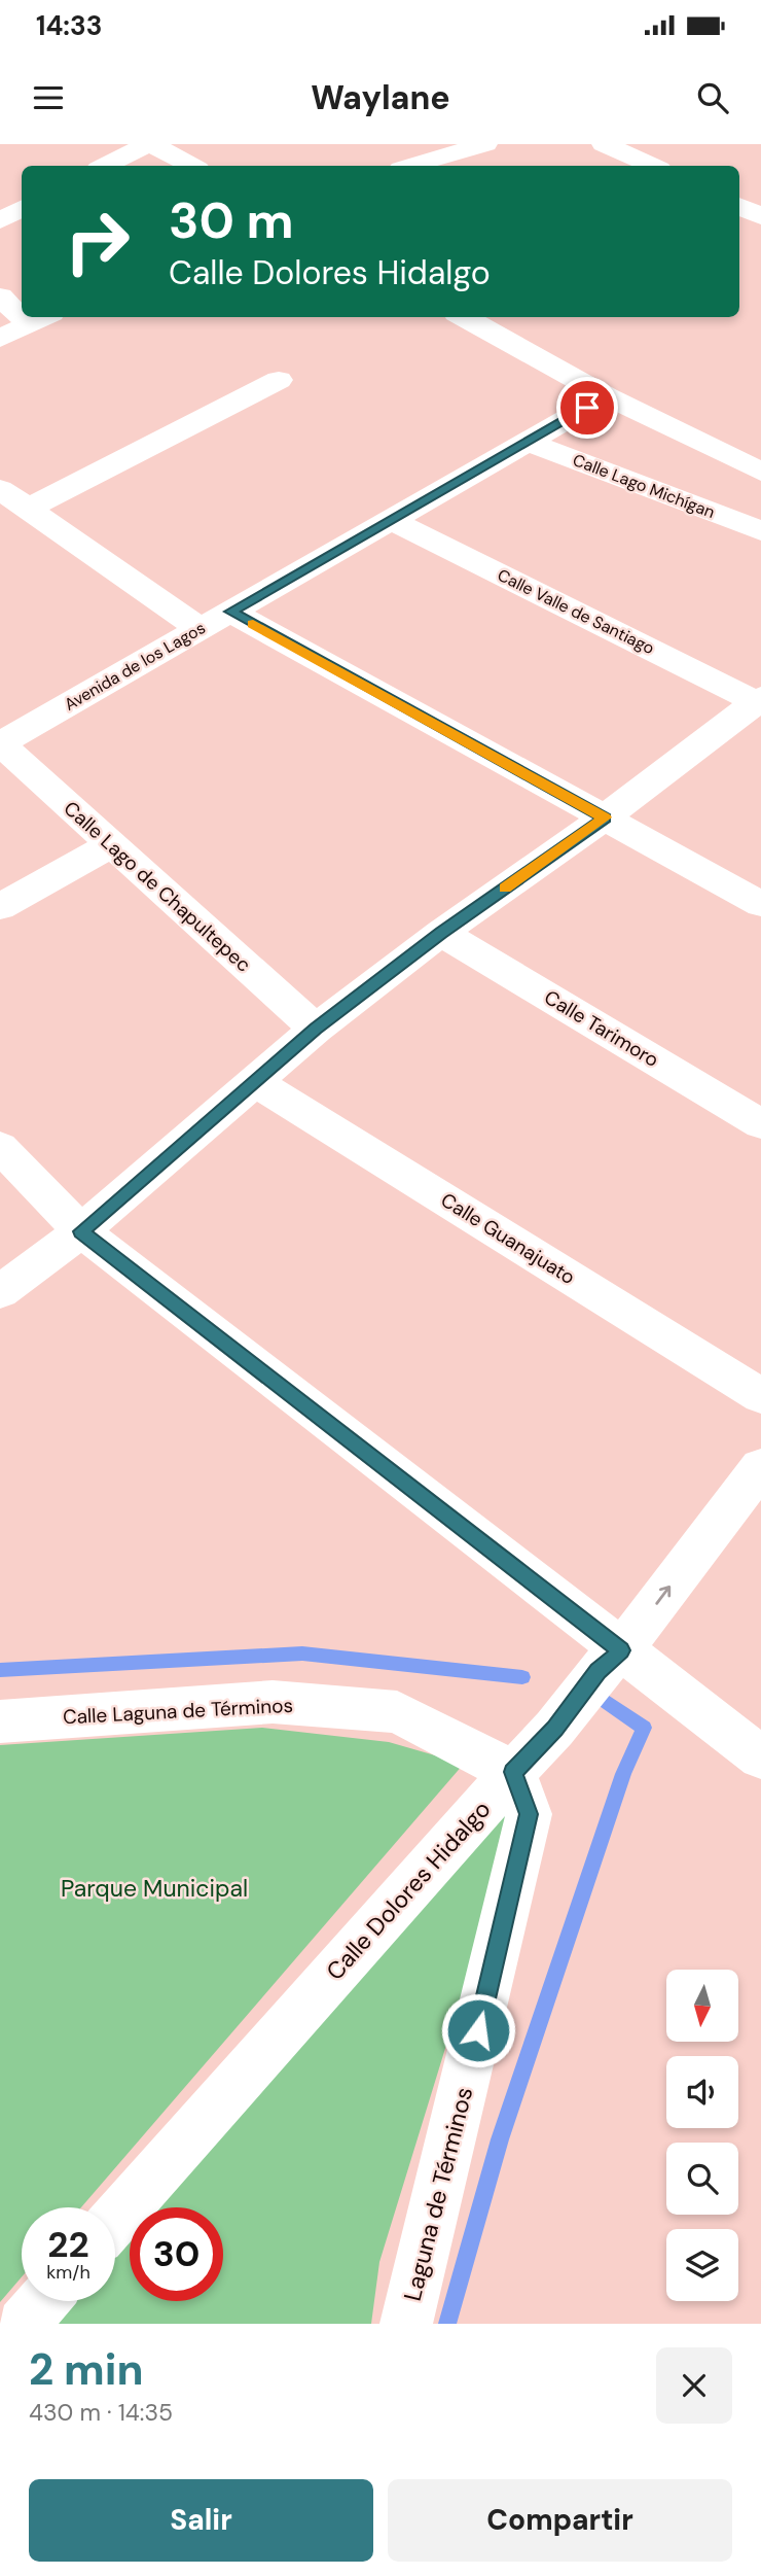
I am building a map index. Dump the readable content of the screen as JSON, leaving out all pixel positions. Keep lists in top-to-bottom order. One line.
{"streets":{"street":["Calle Lago Michígan","Calle Valle de Santiago","Avenida de los Lagos","Calle Lago de Chapultepec","Calle Tarimoro","Calle Guanajuato","Calle Laguna de Términos","Calle Dolores Hidalgo","Laguna de Términos"]},"crossings":[["Calle Lago Michígan","Avenida de los Lagos"],["Calle Valle de Santiago","Avenida de los Lagos"],["Avenida de los Lagos","Calle Lago de Chapultepec"],["Calle Laguna de Términos","Calle Dolores Hidalgo"],["Calle Laguna de Términos","Laguna de Términos"],["Calle Dolores Hidalgo","Laguna de Términos"]],"parks":["Parque Municipal"],"north":"bottom","page":{"status":"14:33","header":"Waylane","turn":["30 m","Calle Dolores Hidalgo"],"speed":"22 km/h","limit":"30","heading":["2 min","430 m · 14:35"],"buttons":["Salir","Compartir"]}}
